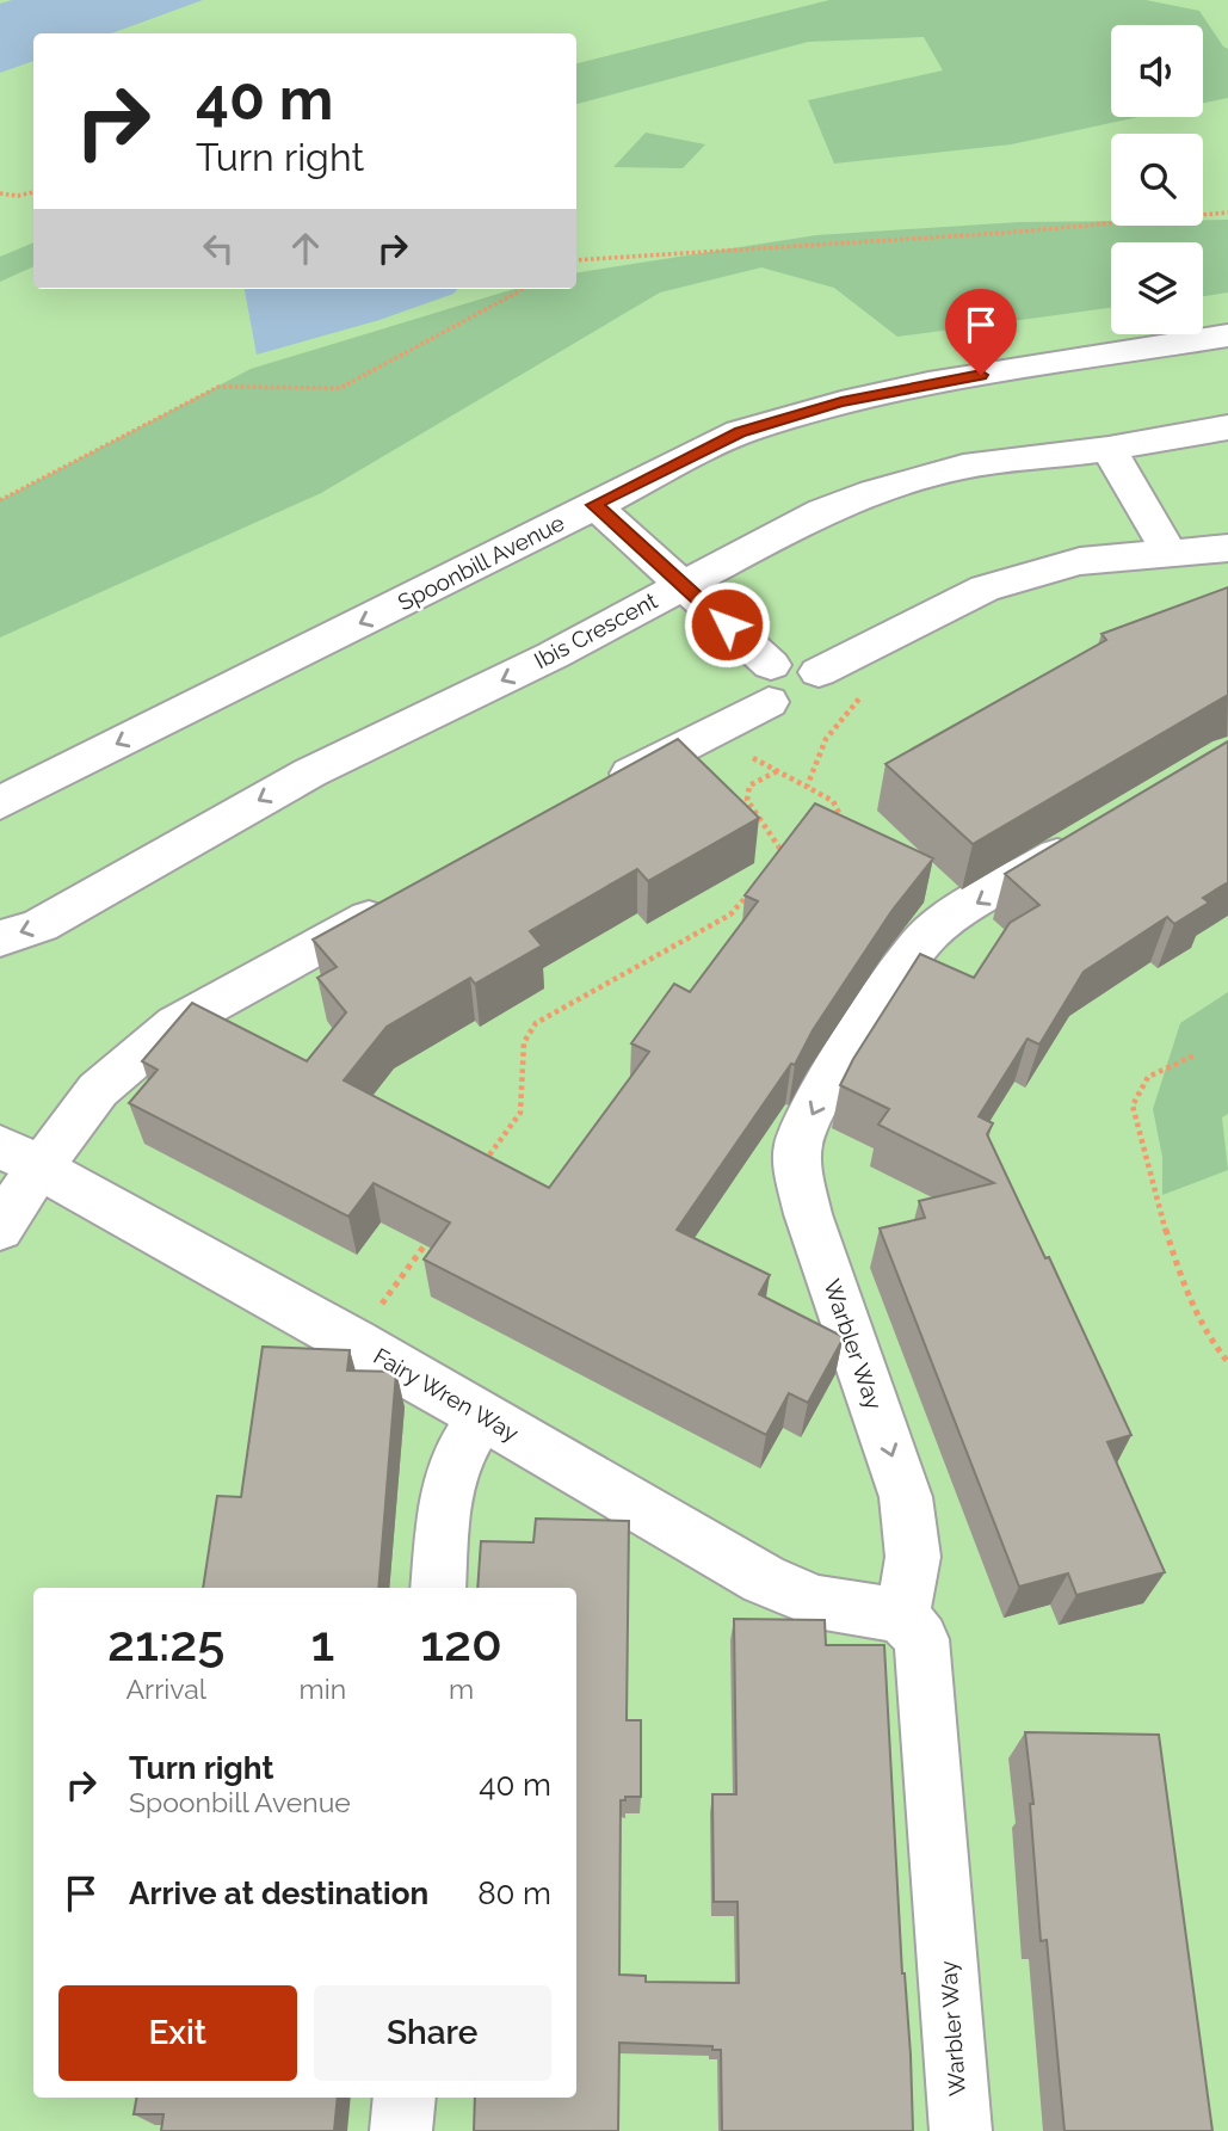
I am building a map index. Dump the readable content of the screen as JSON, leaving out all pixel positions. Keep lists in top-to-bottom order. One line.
{"streets":{"street":["Spoonbill Avenue","Ibis Crescent","Warbler Way","Fairy Wren Way"]},"crossings":[["Warbler Way","Fairy Wren Way"]],"one_way":["Warbler Way"],"page":{"turn":["40 m","Turn right"],"eta":["21:25","Arrival","1","min","120","m"],"list":[{"name":"Turn right","note":"Spoonbill Avenue","value":"40 m"},{"name":"Arrive at destination","value":"80 m"}],"buttons":["Exit","Share"]}}
